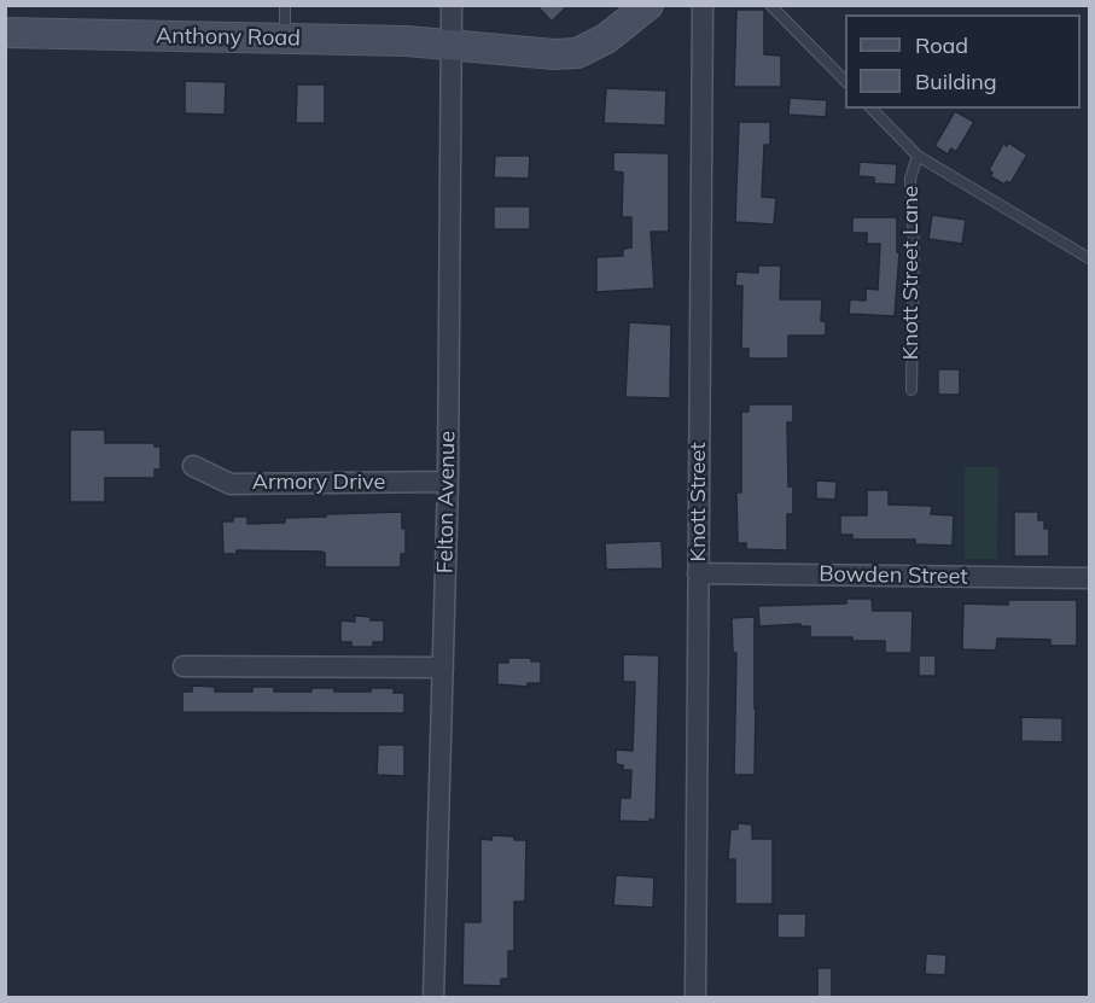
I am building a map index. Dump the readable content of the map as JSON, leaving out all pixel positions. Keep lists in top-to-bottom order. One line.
{"streets":{"street":["Anthony Road","Armory Drive","Felton Avenue","Knott Street","Bowden Street"],"lane":["Knott Street Lane"]},"crossings":[["Anthony Road","Felton Avenue"],["Armory Drive","Felton Avenue"],["Knott Street","Bowden Street"]],"legend":["Road","Building"]}
